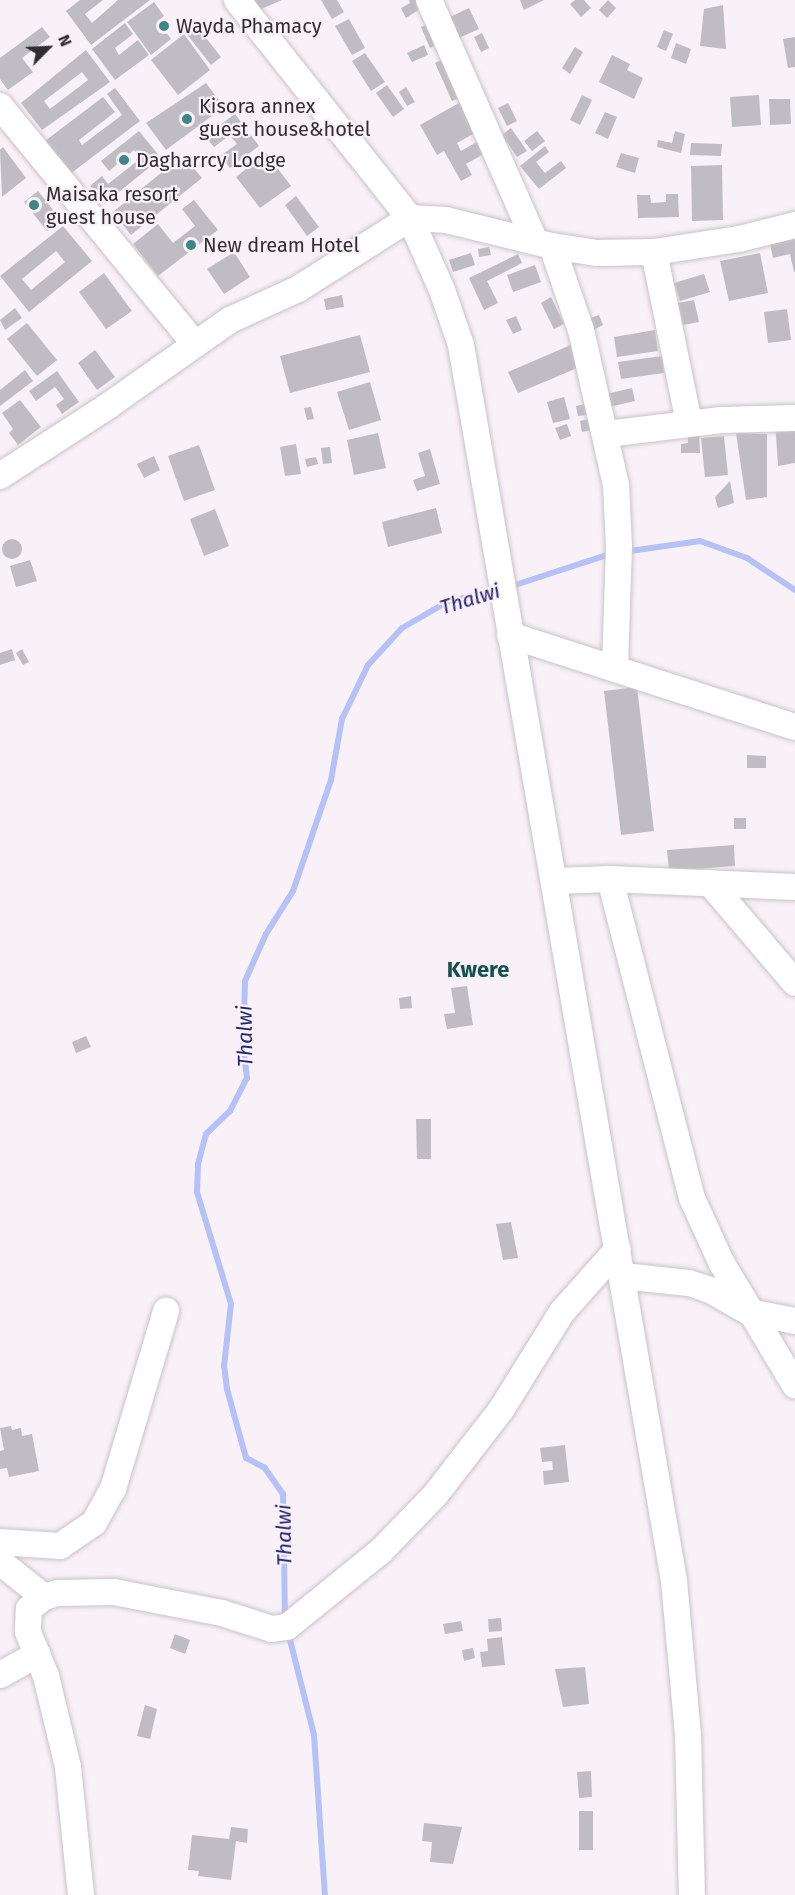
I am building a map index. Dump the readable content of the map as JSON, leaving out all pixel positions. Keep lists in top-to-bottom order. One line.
{"districts":["Kwere"],"water":["Thalwi"],"places":["Wayda Phamacy","Kisora annex guest house&hotel","Dagharrcy Lodge","Maisaka resort guest house","New dream Hotel"],"north":"top right"}
